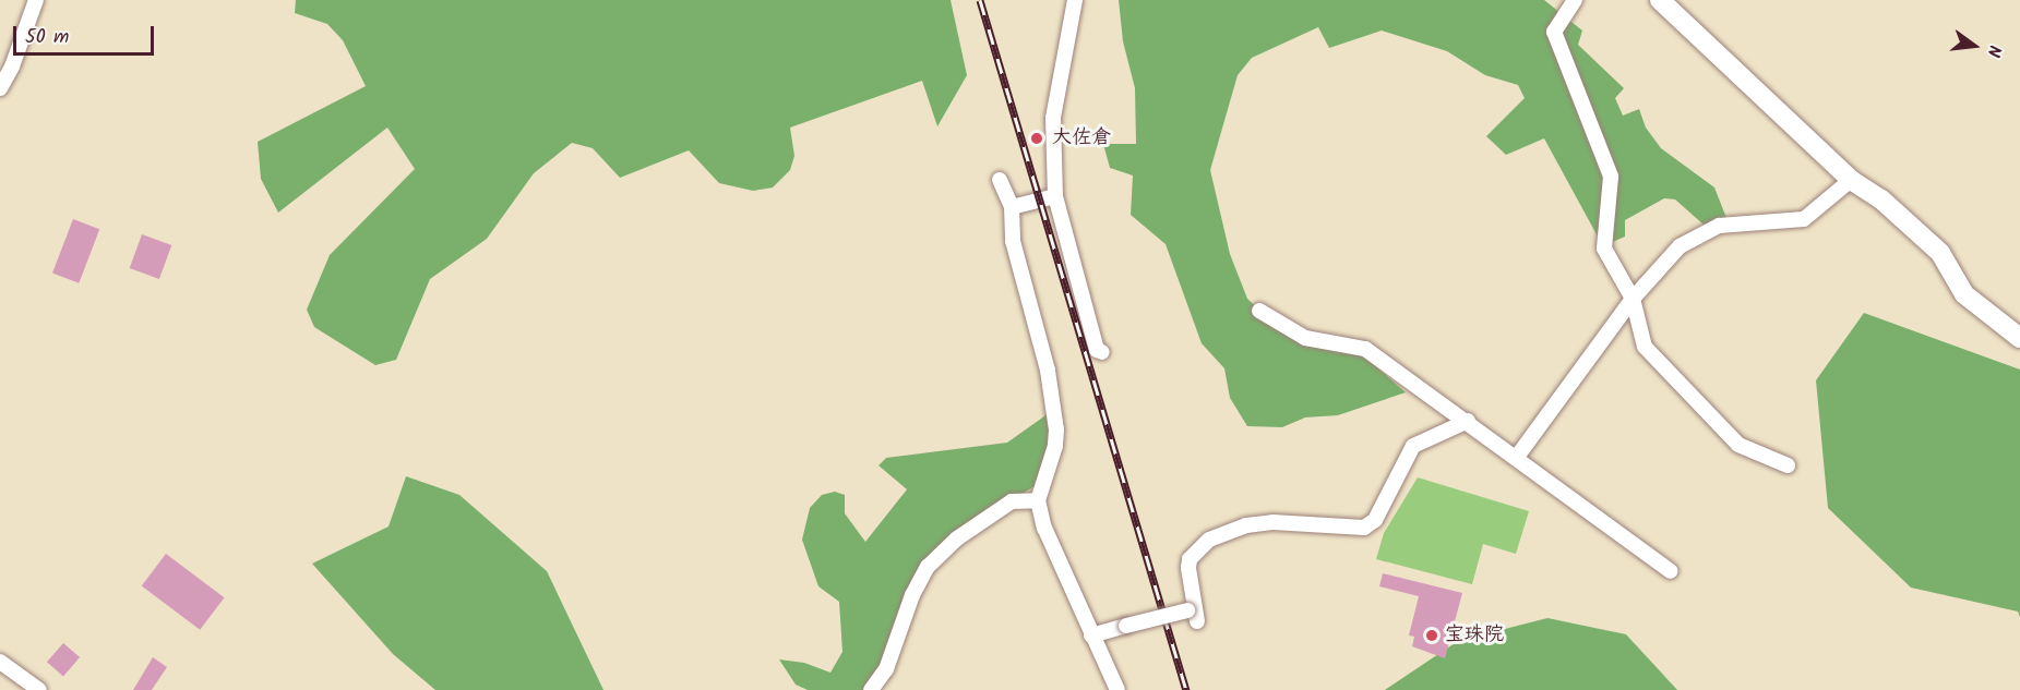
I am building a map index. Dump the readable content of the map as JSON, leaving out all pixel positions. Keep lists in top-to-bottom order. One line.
{"places":["大佐倉","宝珠院"],"scale_bar":"50 m","north":"right"}
